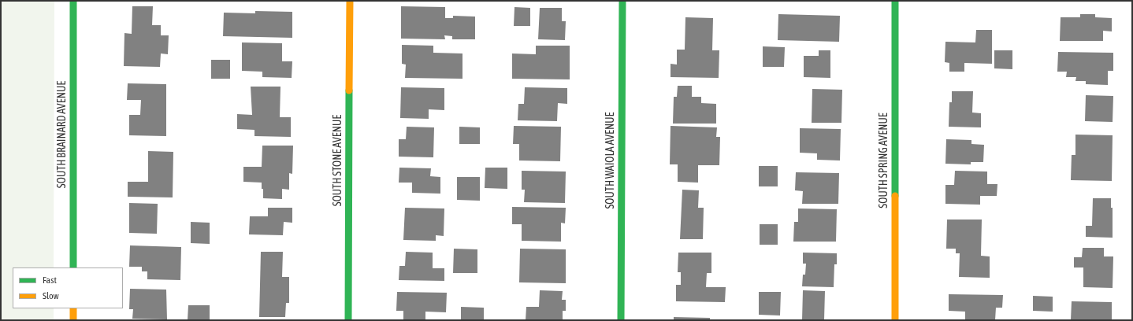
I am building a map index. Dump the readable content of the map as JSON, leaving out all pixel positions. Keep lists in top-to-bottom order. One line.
{"streets":{"street":["SOUTH BRAINARD AVENUE","SOUTH STONE AVENUE","SOUTH WAIOLA AVENUE","SOUTH SPRING AVENUE"]},"legend":["Fast","Slow"]}
